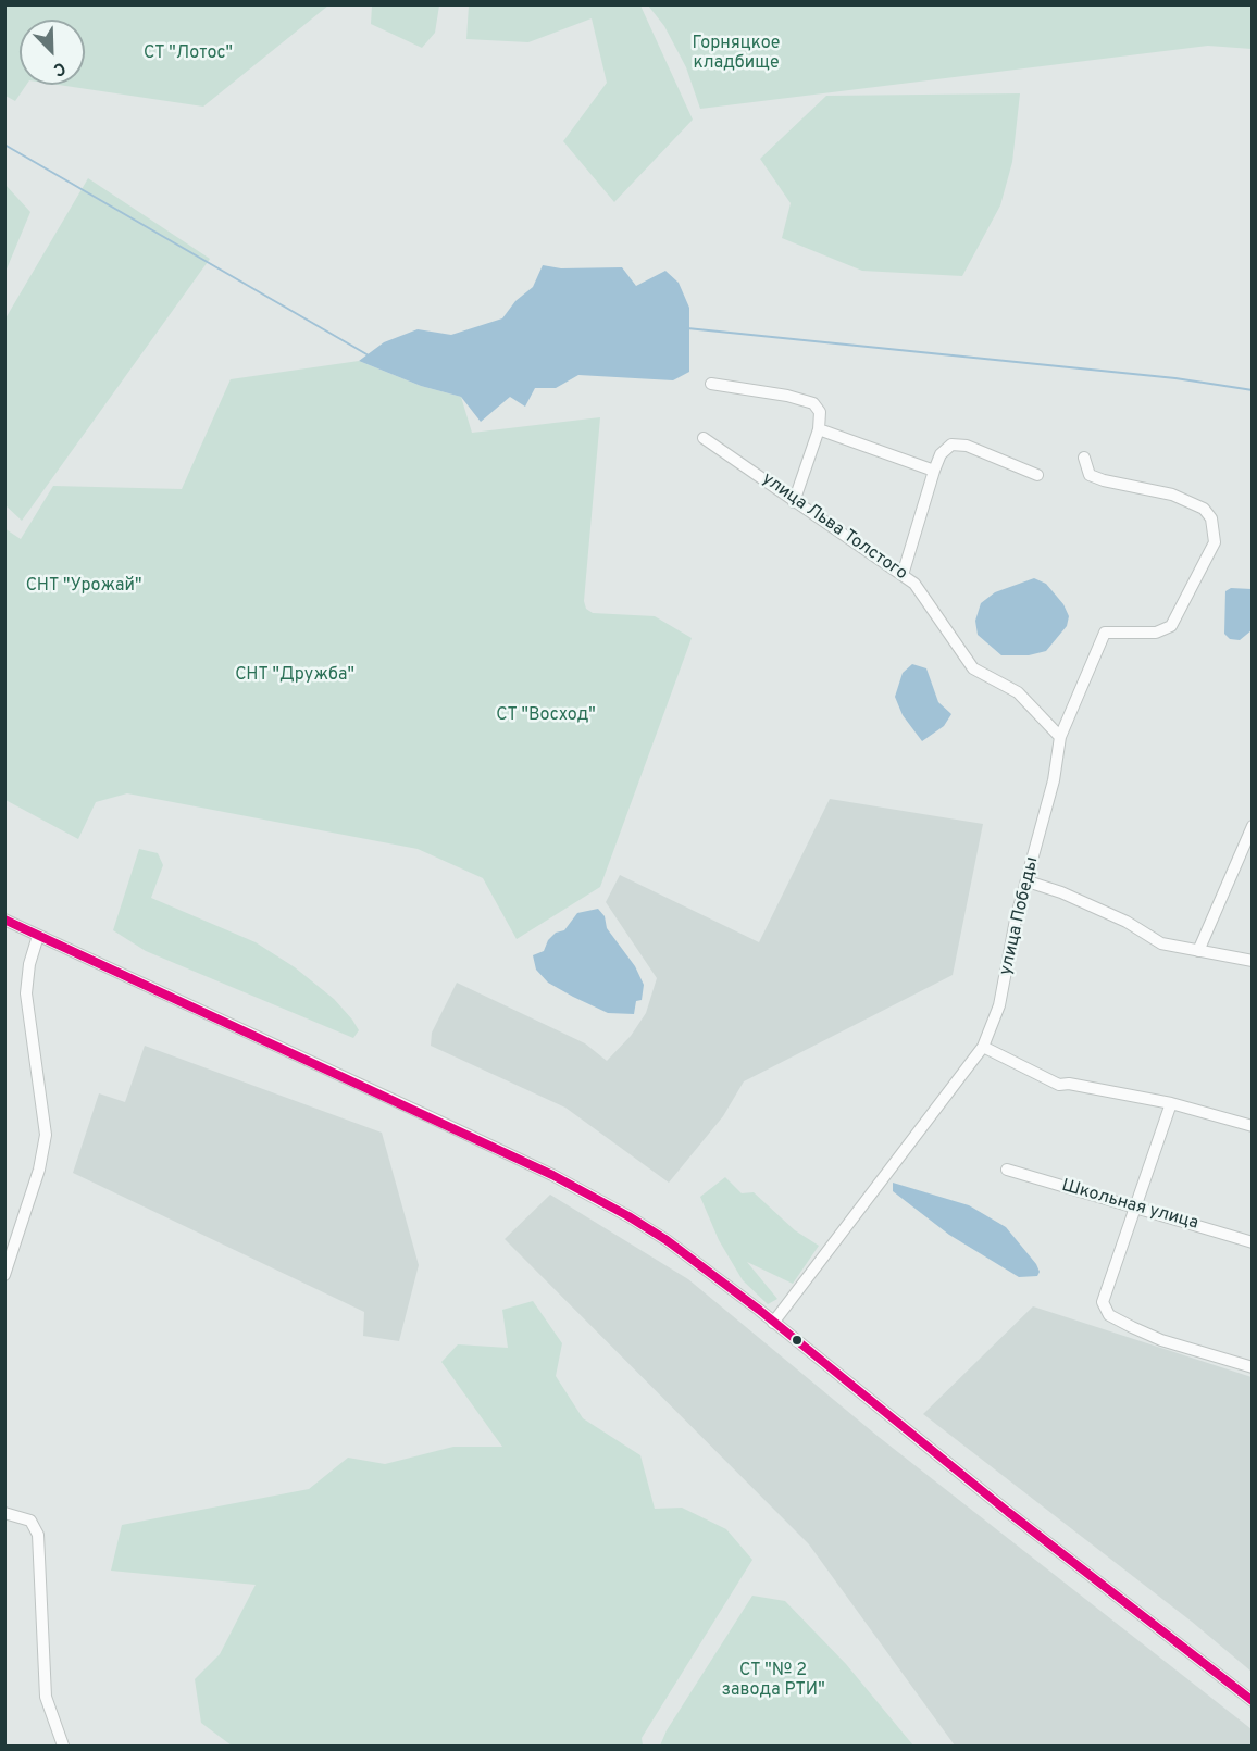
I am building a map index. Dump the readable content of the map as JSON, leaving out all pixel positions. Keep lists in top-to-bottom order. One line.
{"streets":{"street":["улица Льва Толстого","улица Победы","Школьная улица"]},"crossings":[["улица Льва Толстого","улица Победы"]],"parks":["Горняцкое кладбище","СТ \"Лотос\"","СНТ \"Урожай\"","СНТ \"Дружба\"","СТ \"Восход\"","СТ \"№ 2 завода РТИ\""],"north":"bottom right"}
